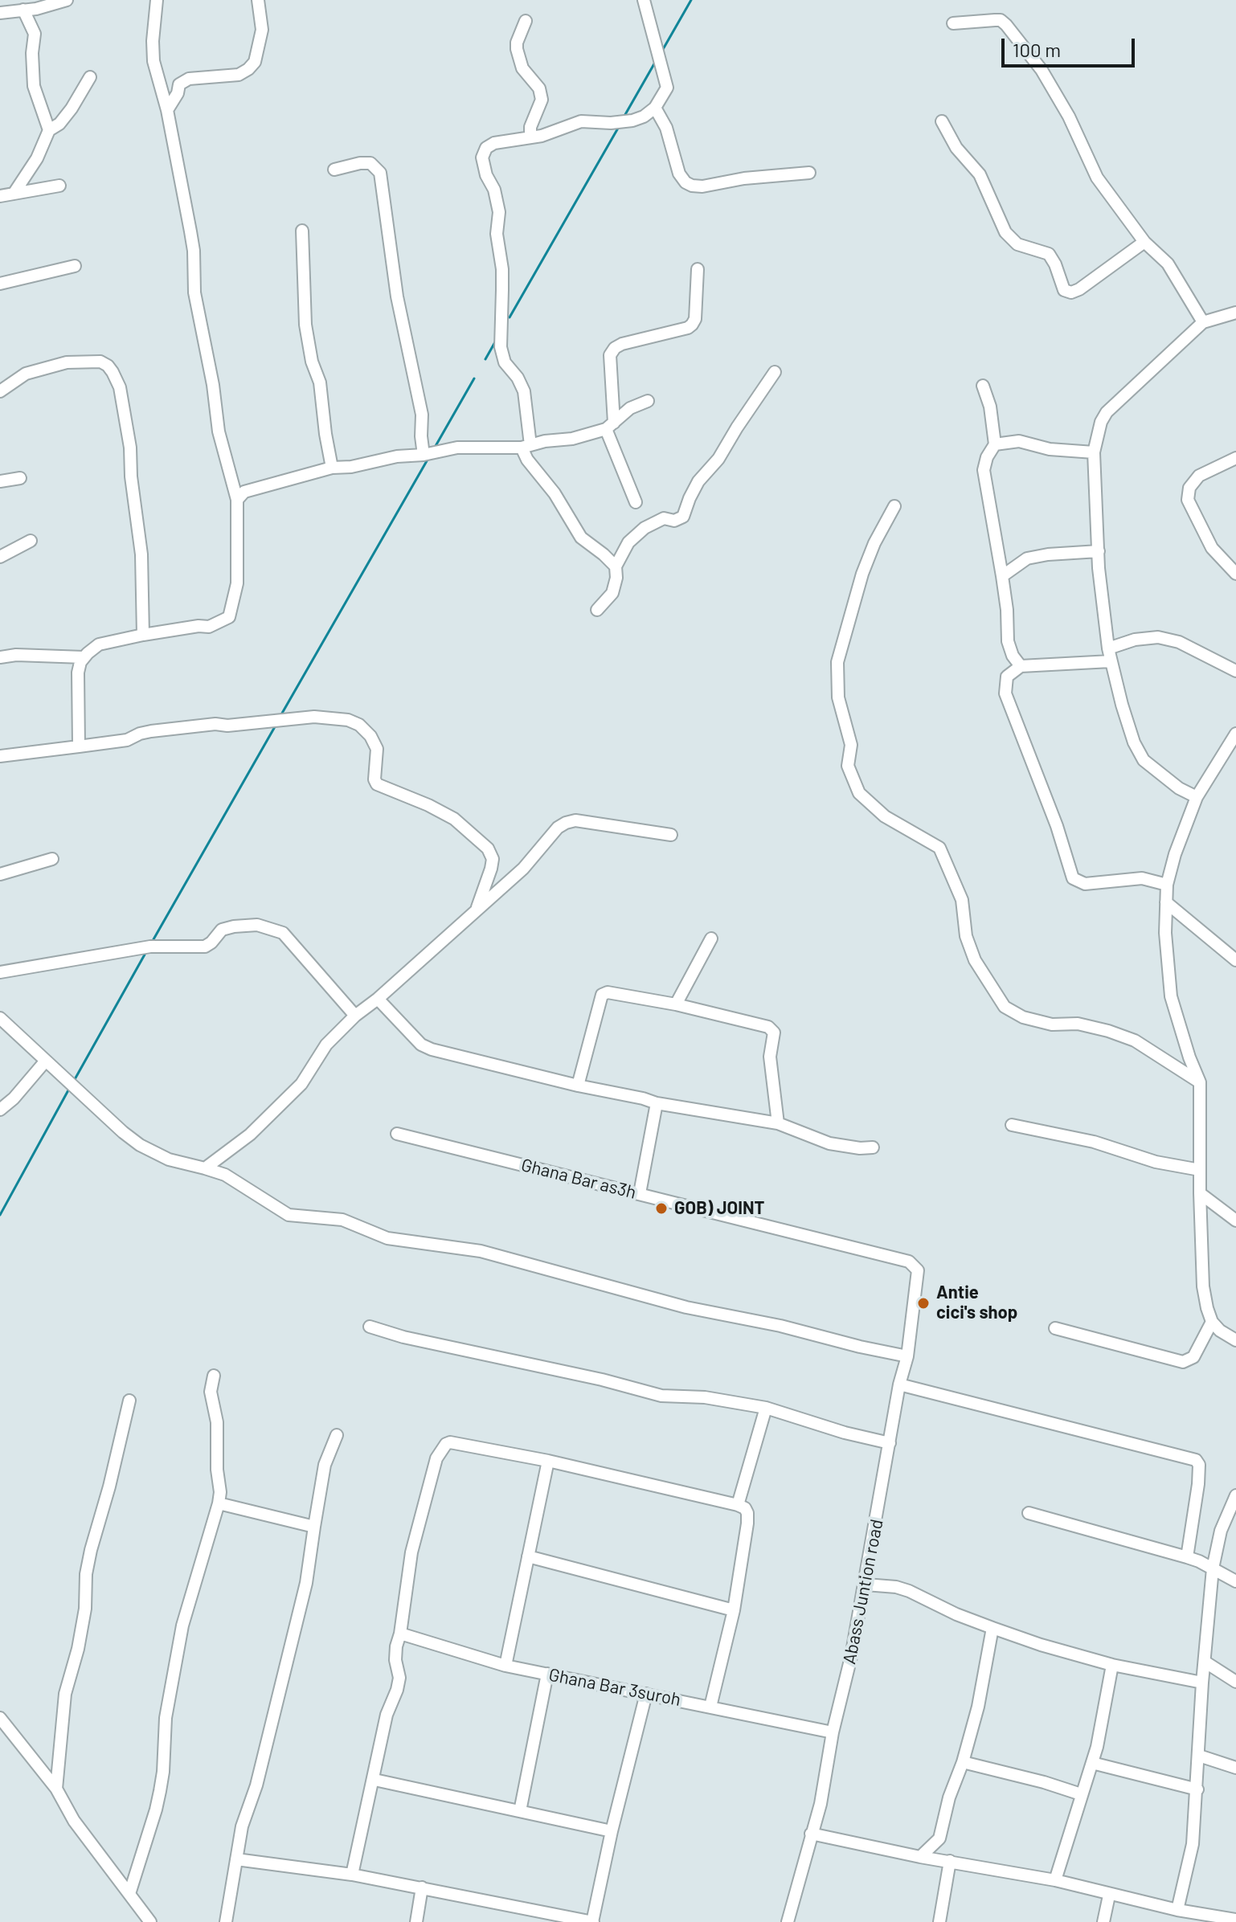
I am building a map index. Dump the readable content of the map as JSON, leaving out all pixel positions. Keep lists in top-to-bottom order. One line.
{"streets":{"street":["Ghana Bar as3h","Abass Juntion road","Ghana Bar 3suroh"]},"crossings":[["Ghana Bar as3h","Abass Juntion road"],["Abass Juntion road","Ghana Bar 3suroh"]],"places":["GOB) JOINT","Antie cici's shop"],"scale_bar":"100 m"}
